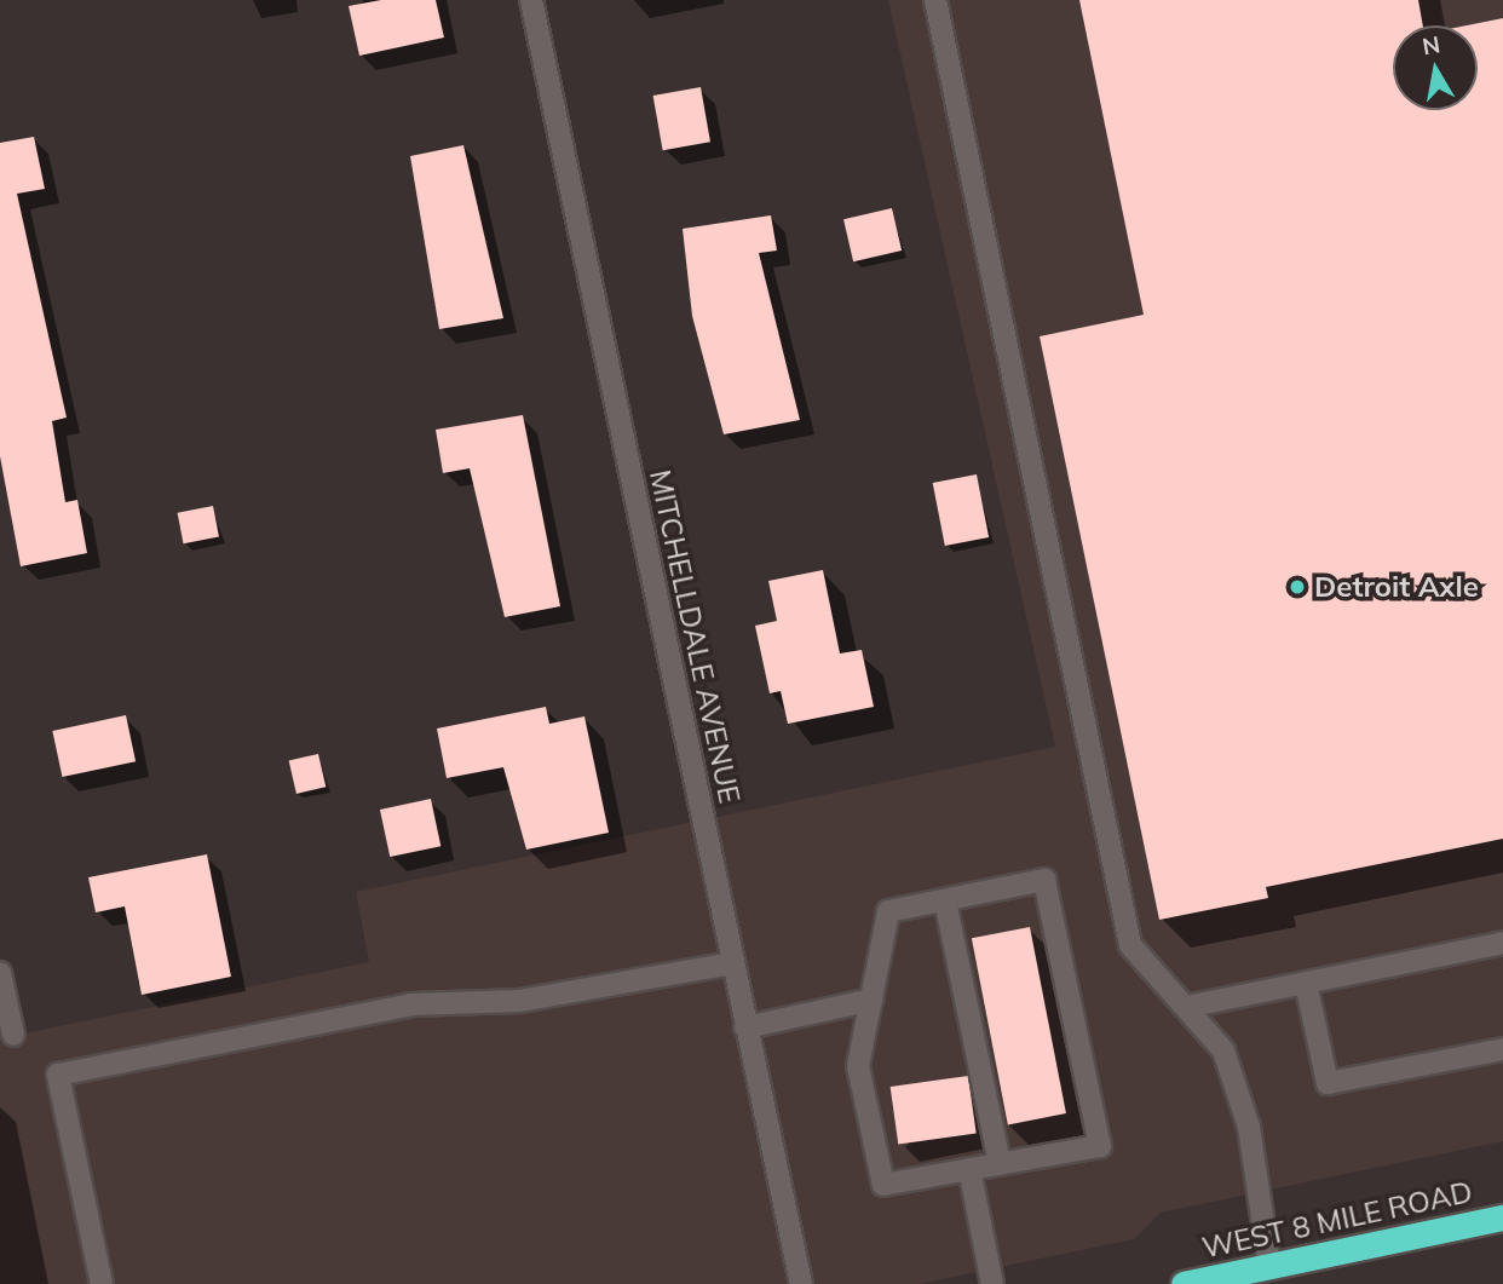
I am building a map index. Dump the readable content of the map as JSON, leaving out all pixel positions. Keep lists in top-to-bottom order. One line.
{"streets":{"highway":["WEST 8 MILE ROAD"],"street":["MITCHELLDALE AVENUE"]},"places":["Detroit Axle"],"north":"top"}
